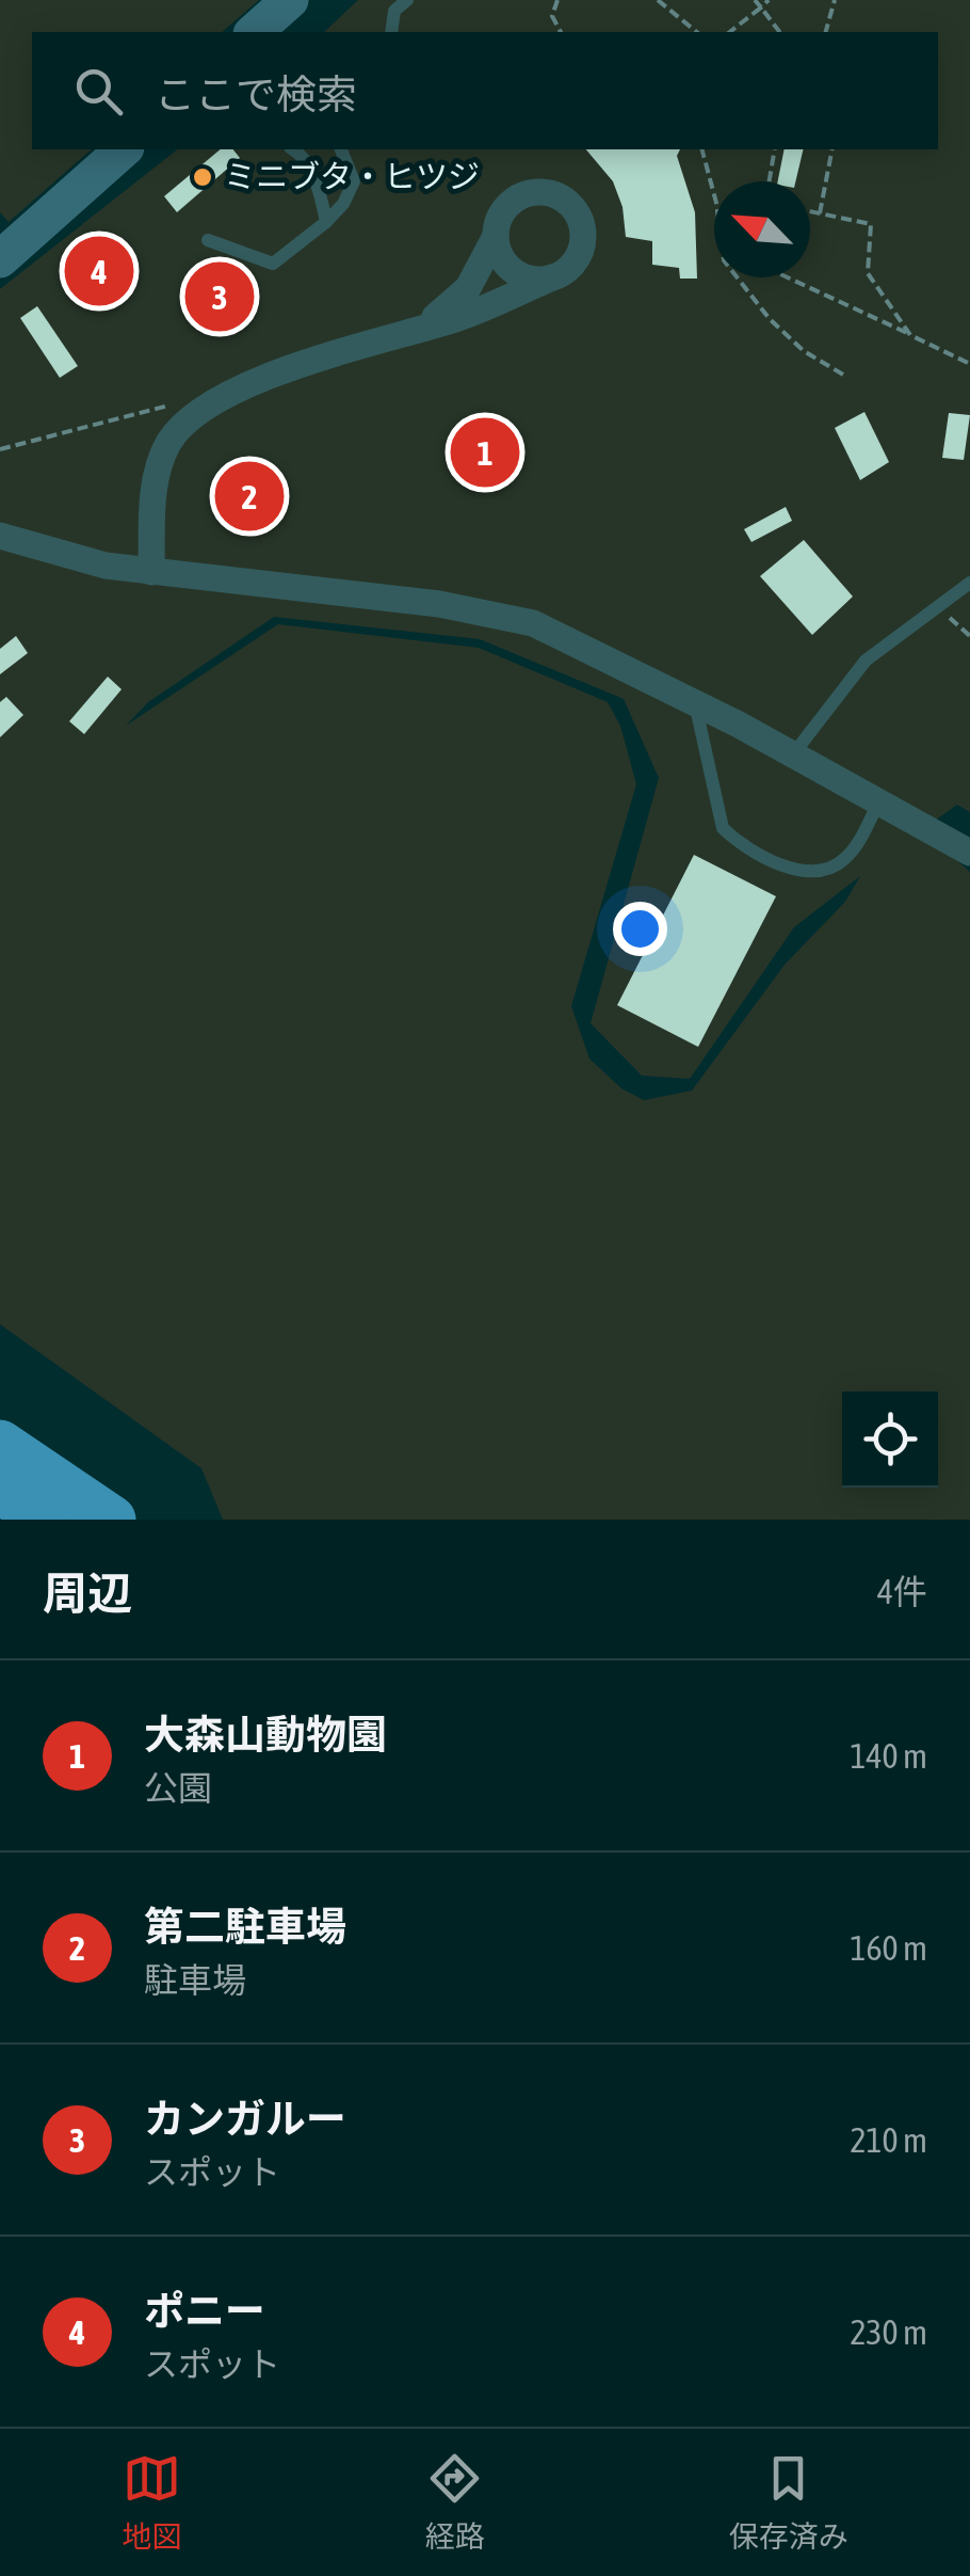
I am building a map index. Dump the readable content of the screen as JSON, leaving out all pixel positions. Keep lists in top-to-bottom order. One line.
{"places":["ミニブタ・ヒツジ"],"north":"top left","page":{"search":"ここで検索","pins":["4","3","1","2"],"heading":["周辺","4件"],"list":[{"mark":"1","name":"大森山動物園","note":"公園","value":"140 m"},{"mark":"2","name":"第二駐車場","note":"駐車場","value":"160 m"},{"mark":"3","name":"カンガルー","note":"スポット","value":"210 m"},{"mark":"4","name":"ポニー","note":"スポット","value":"230 m"}],"nav":["地図","経路","保存済み"]}}
